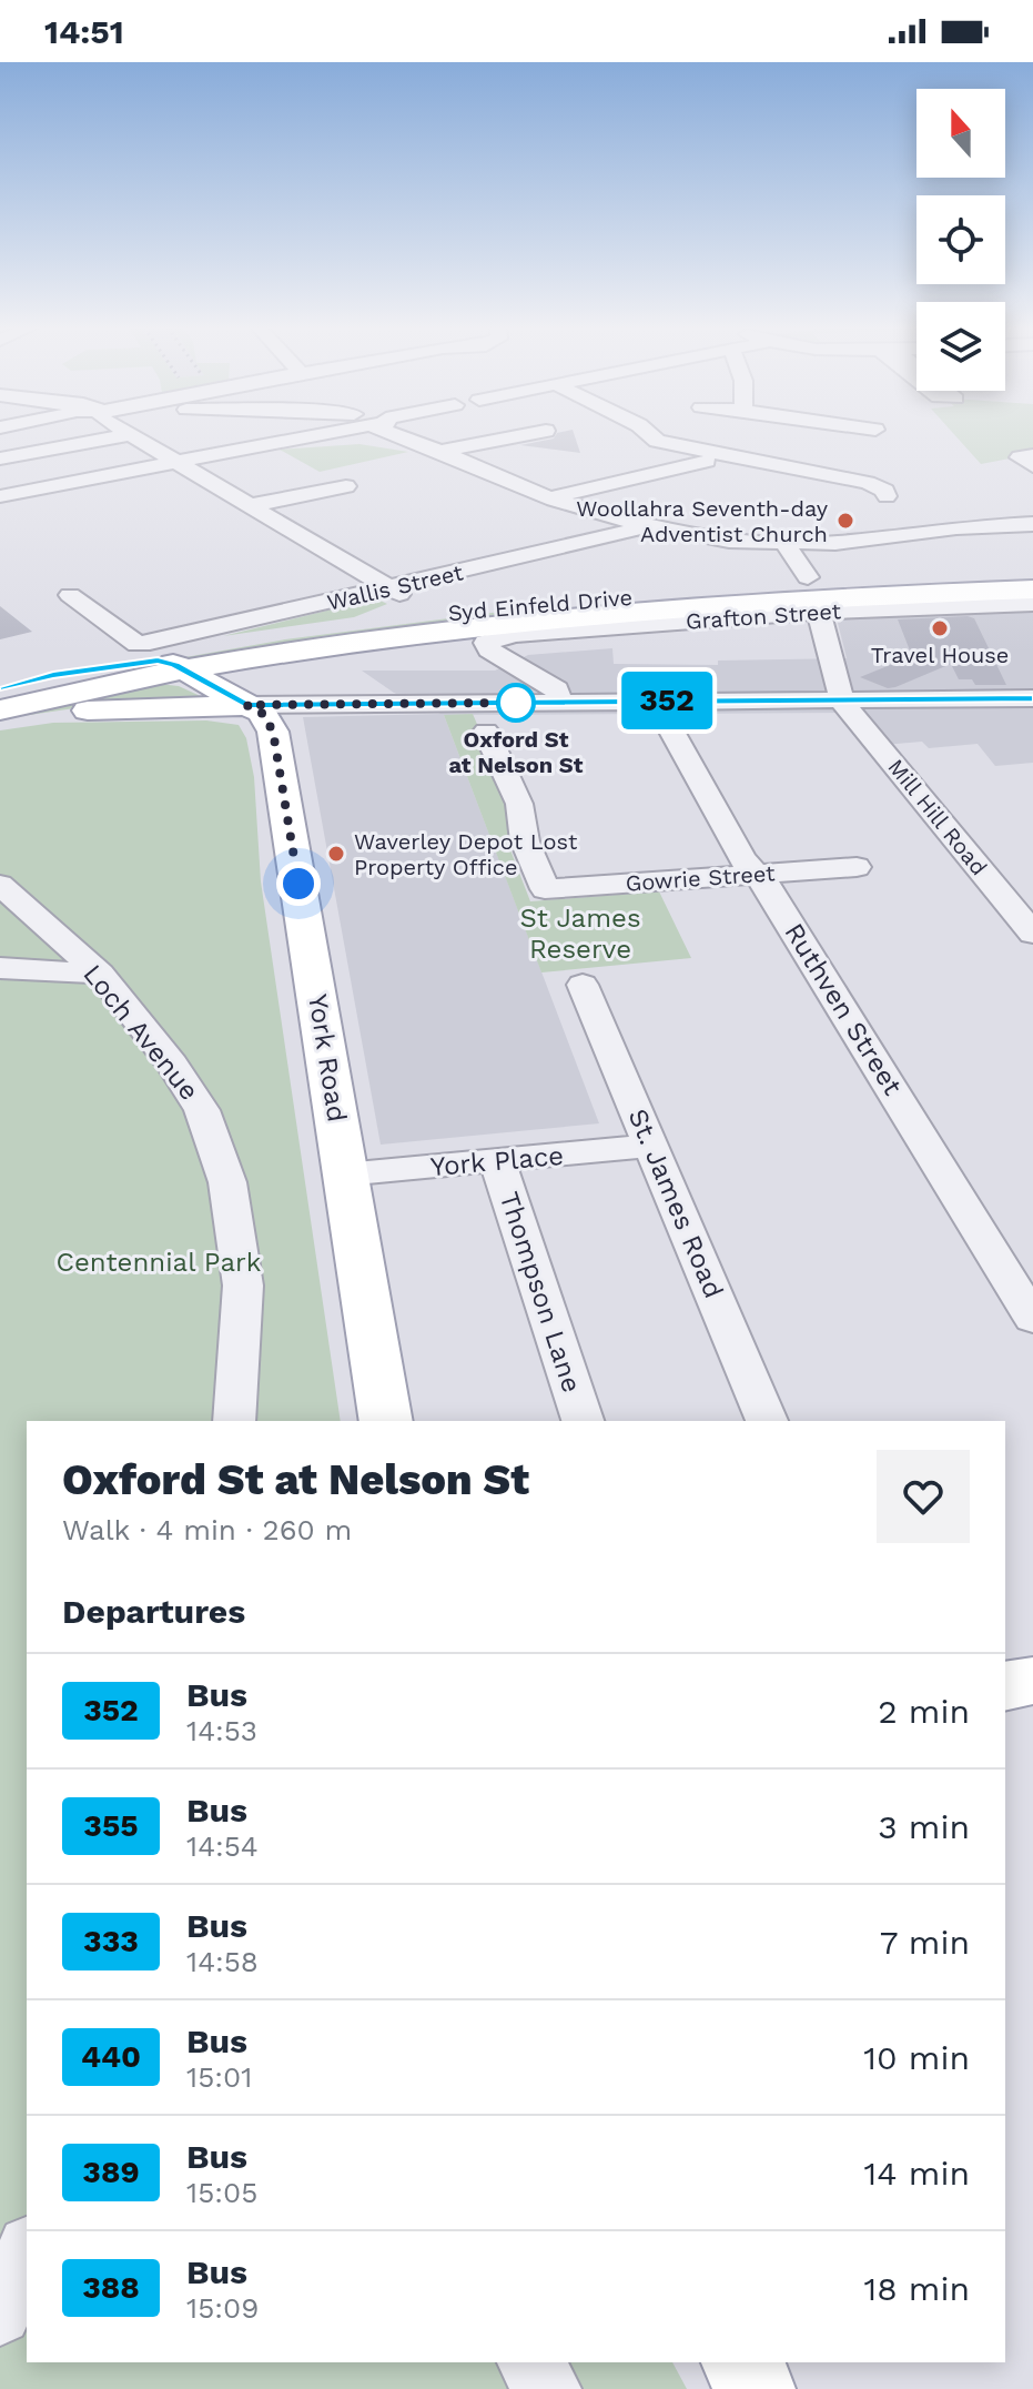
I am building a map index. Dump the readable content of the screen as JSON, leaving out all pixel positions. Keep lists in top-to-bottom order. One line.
{"streets":{"main road":["Syd Einfeld Drive","York Road"],"street":["Wallis Street","Grafton Street","Mill Hill Road","Gowrie Street","Ruthven Street","Loch Avenue","York Place","St. James Road","Thompson Lane"]},"crossings":[["Gowrie Street","Ruthven Street"],["York Road","York Place"],["York Place","St. James Road"],["York Place","Thompson Lane"]],"parks":["St James Reserve","Centennial Park"],"places":["Woollahra Seventh-day Adventist Church","Travel House","Oxford St at Nelson St","Waverley Depot Lost Property Office"],"lines":["bus line 352"],"north":"top","page":{"status":"14:51","on_map":"352","heading":[["Oxford St at Nelson St","Walk · 4 min · 260 m"],"Departures"],"list":[{"mark":"352","name":"Bus","note":"14:53","value":"2 min"},{"mark":"355","name":"Bus","note":"14:54","value":"3 min"},{"mark":"333","name":"Bus","note":"14:58","value":"7 min"},{"mark":"440","name":"Bus","note":"15:01","value":"10 min"},{"mark":"389","name":"Bus","note":"15:05","value":"14 min"},{"mark":"388","name":"Bus","note":"15:09","value":"18 min"}]}}
